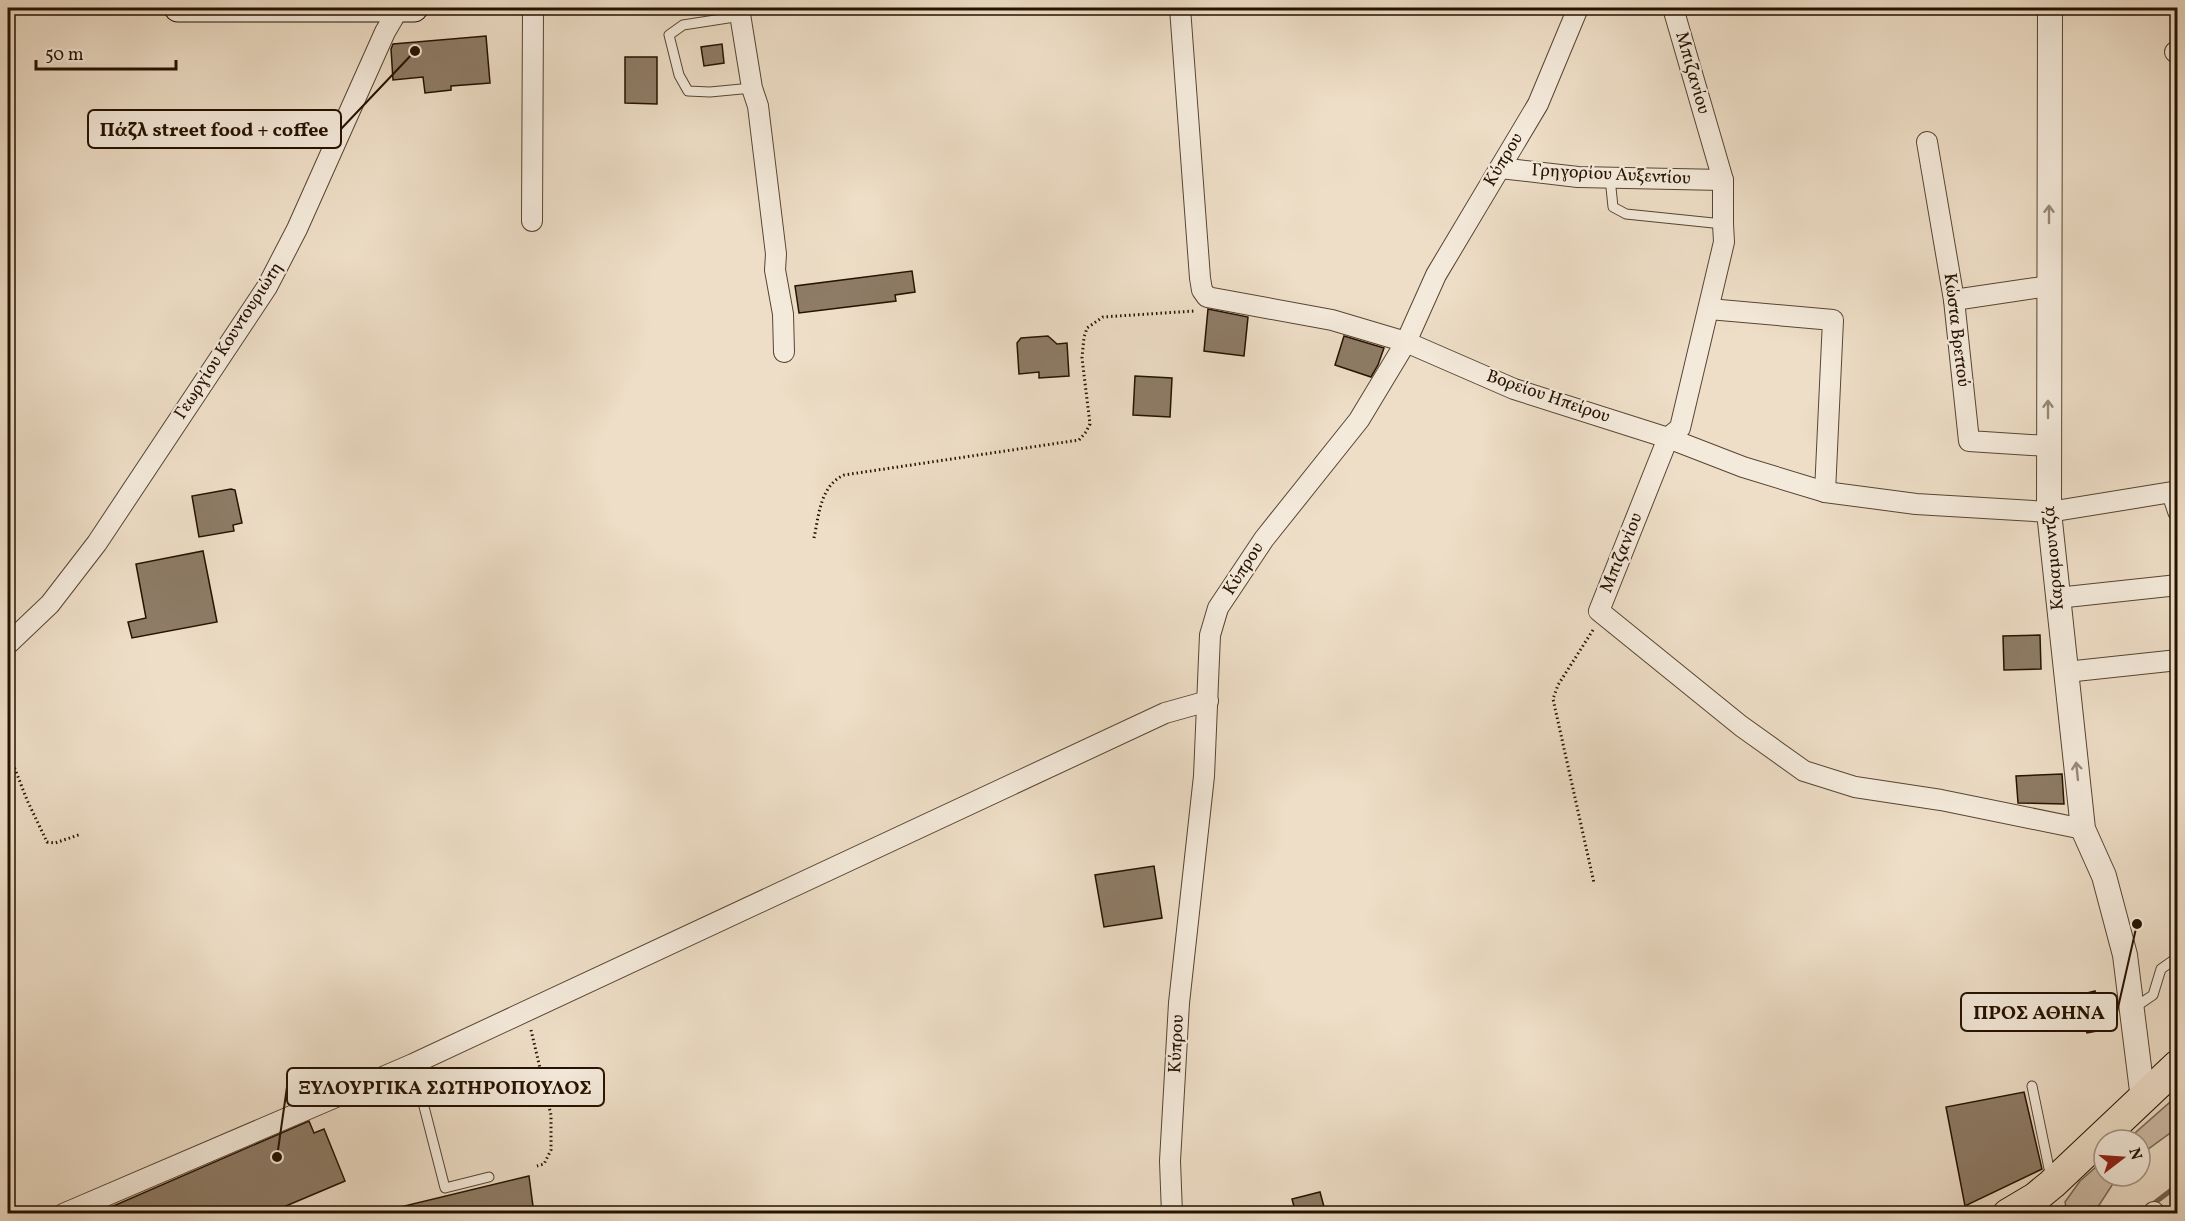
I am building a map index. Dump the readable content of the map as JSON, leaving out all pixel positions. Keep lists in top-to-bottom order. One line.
{"streets":{"street":["Μπιζανίου","Κύπρου","Γρηγορίου Αυξεντίου","Κώστα Βρεττού","Γεωργίου Κουντουριώτη","Βορείου Ηπείρου","Καραμουντζά"]},"crossings":[["Μπιζανίου","Γρηγορίου Αυξεντίου"],["Μπιζανίου","Βορείου Ηπείρου"],["Μπιζανίου","Καραμουντζά"],["Κύπρου","Γρηγορίου Αυξεντίου"],["Κύπρου","Βορείου Ηπείρου"],["Κώστα Βρεττού","Καραμουντζά"],["Βορείου Ηπείρου","Καραμουντζά"]],"one_way":["Καραμουντζά"],"places":["Πάζλ street food + coffee","ΠΡΟΣ ΑΘΗΝΑ","ΞΥΛΟΥΡΓΙΚΑ ΣΩΤΗΡΟΠΟΥΛΟΣ"],"scale_bar":"50 m","north":"right"}
